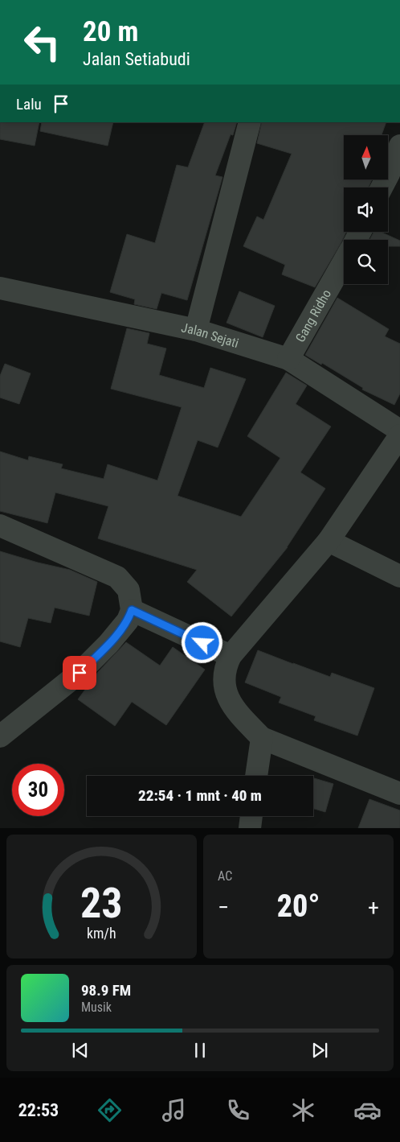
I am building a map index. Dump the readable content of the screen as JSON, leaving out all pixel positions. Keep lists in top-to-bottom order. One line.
{"streets":{"street":["Gang Ridho","Jalan Sejati"]},"crossings":[["Gang Ridho","Jalan Sejati"]],"north":"top","page":{"turn":["20 m","Jalan Setiabudi"],"then":"Lalu","limit":"30","trip":"22:54 · 1 mnt · 40 m","tile":"AC","heat":["−","20°","+"],"song":["98.9 FM","Musik"],"tabs":"22:53","gauge":["23","km/h"]}}
